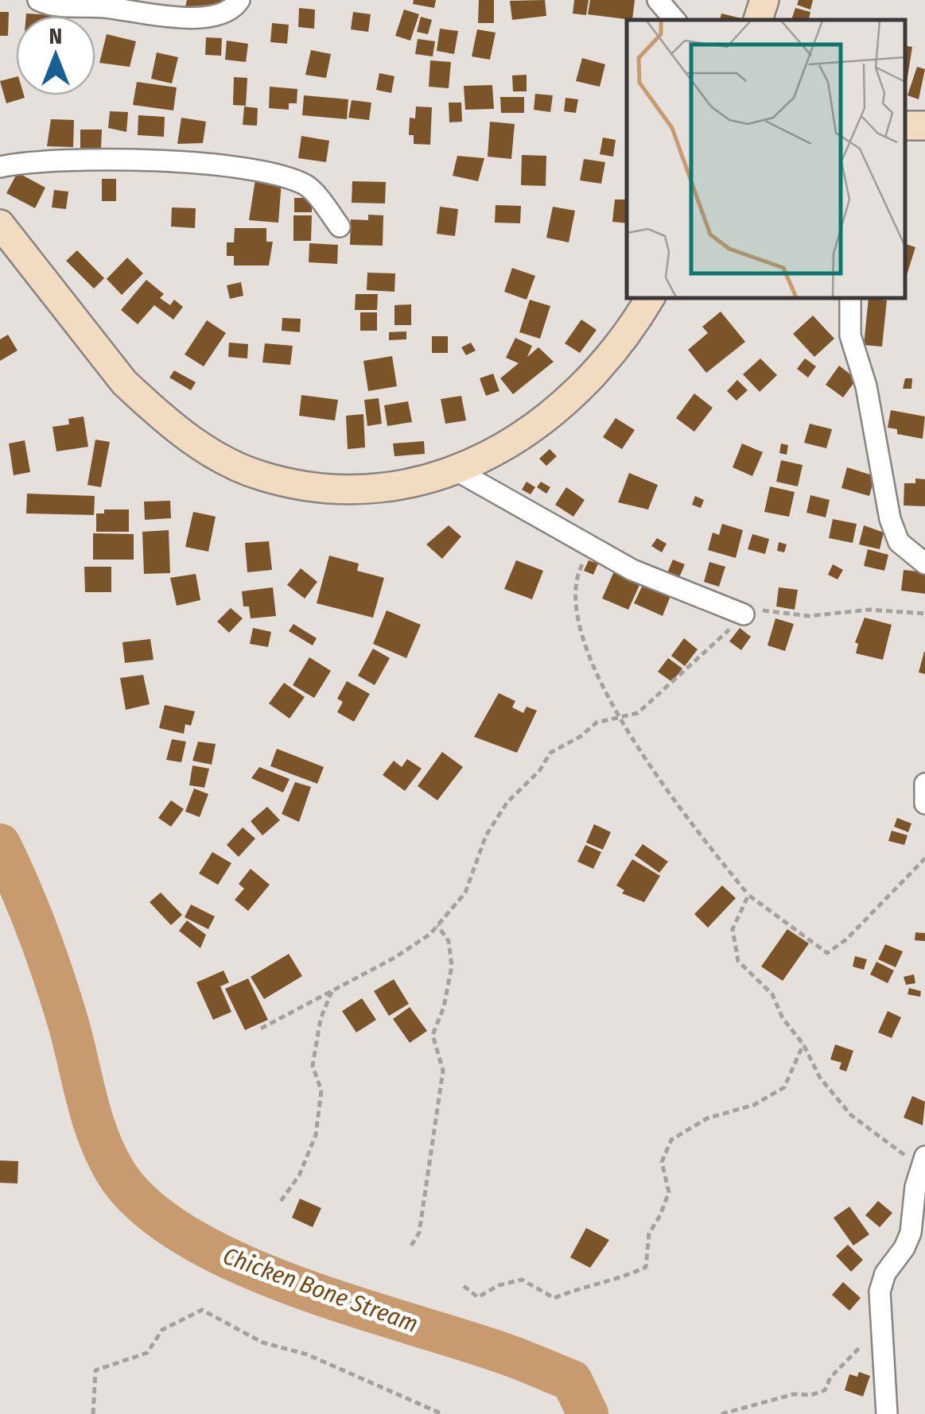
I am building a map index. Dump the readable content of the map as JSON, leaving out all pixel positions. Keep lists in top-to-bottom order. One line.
{"water":["Chicken Bone Stream"],"north":"top"}
